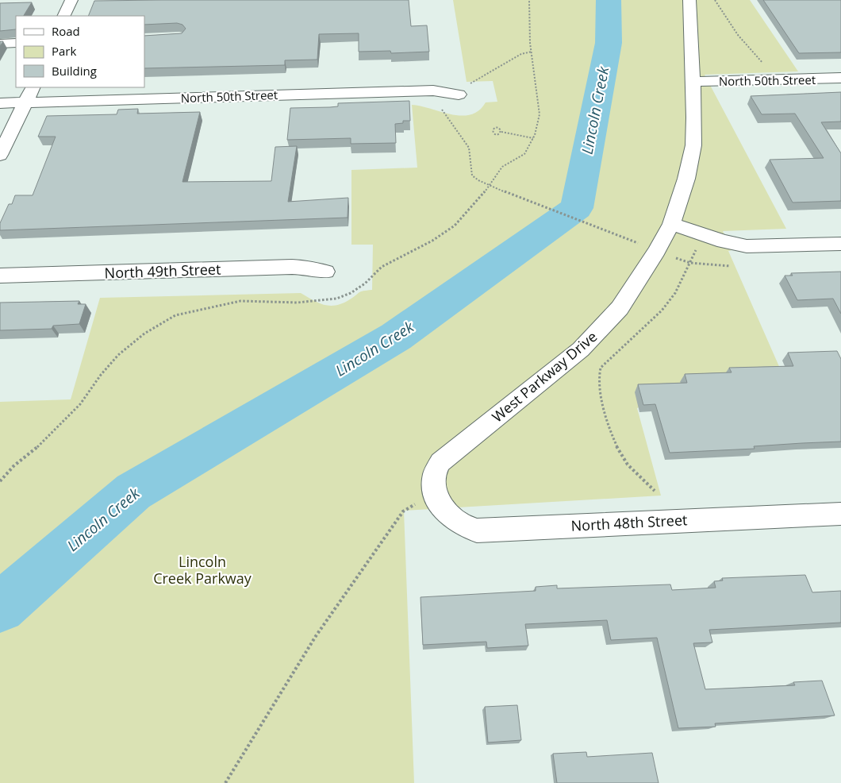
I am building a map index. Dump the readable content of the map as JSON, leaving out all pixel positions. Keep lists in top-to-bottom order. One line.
{"streets":{"street":["North 50th Street","North 49th Street","West Parkway Drive","North 48th Street"]},"crossings":[["North 50th Street","West Parkway Drive"],["West Parkway Drive","North 48th Street"]],"water":["Lincoln Creek"],"parks":["Lincoln Creek Parkway"],"legend":["Road","Park","Building"]}
